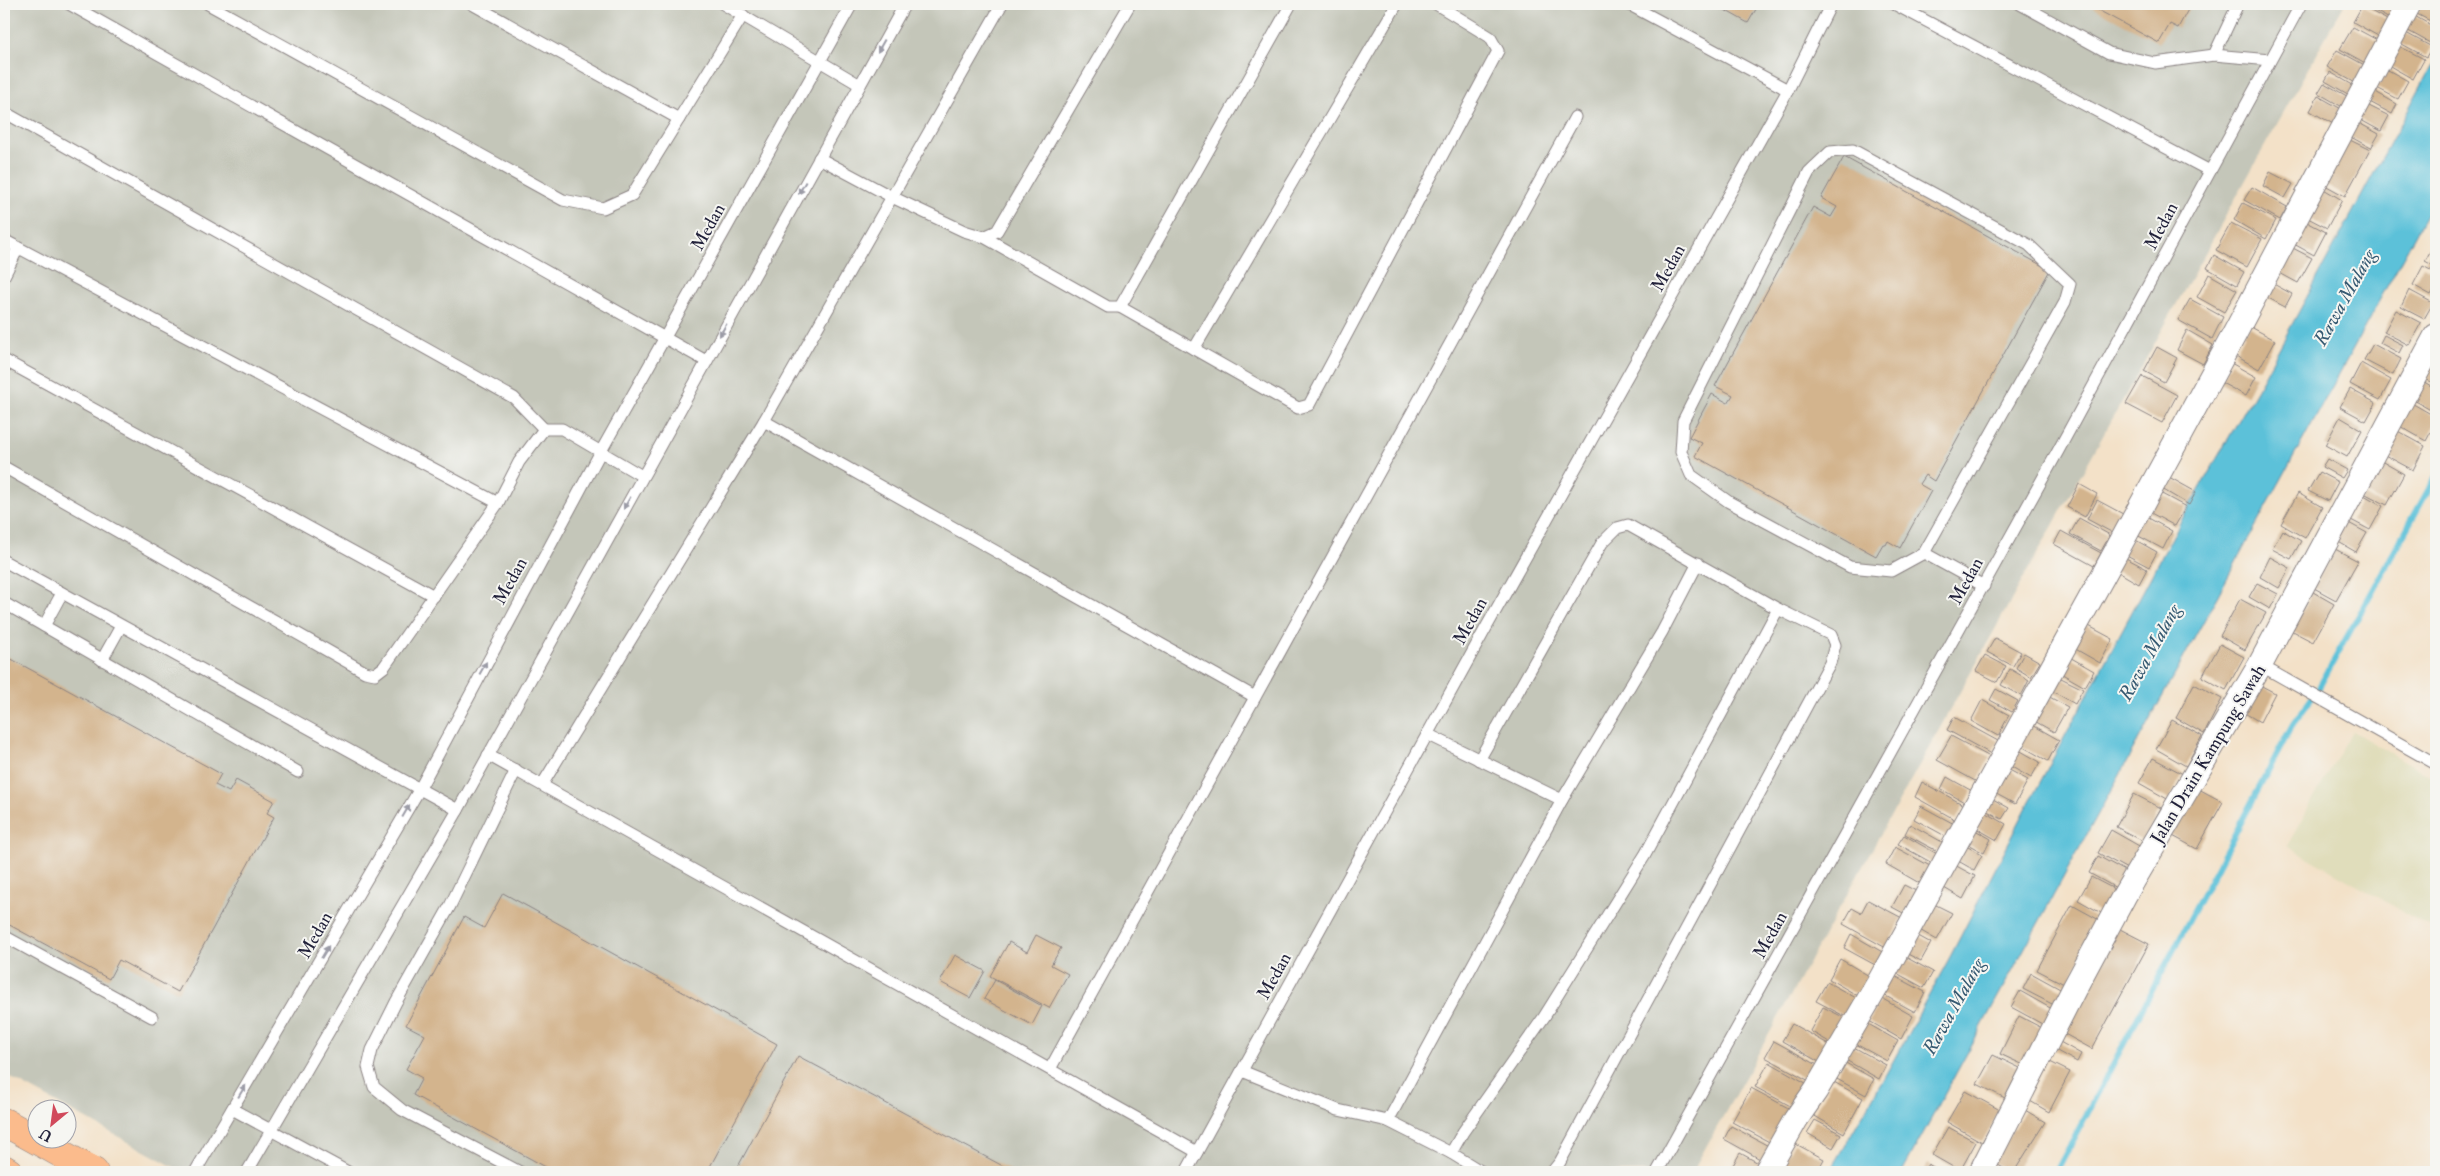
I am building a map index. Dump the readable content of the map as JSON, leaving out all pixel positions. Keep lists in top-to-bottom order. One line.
{"streets":{"street":["Jalan Drain Kampung Sawah"],"lane":["Medan"]},"water":["Rawa Malang"],"north":"bottom left"}
